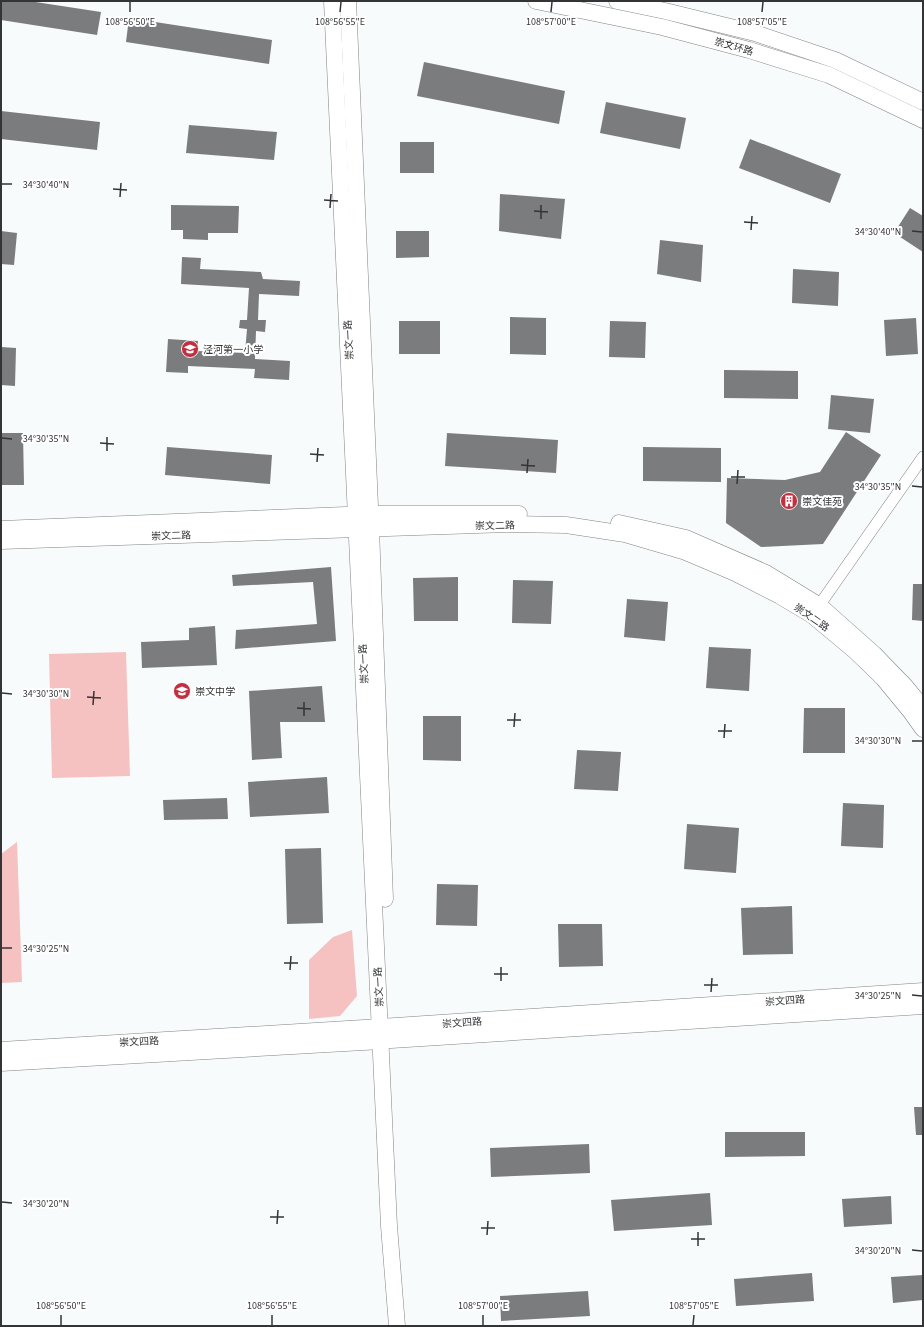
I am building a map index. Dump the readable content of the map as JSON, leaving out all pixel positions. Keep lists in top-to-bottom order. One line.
{"streets":{"street":["崇文环路","崇文一路","崇文二路","崇文四路"]},"crossings":[["崇文一路","崇文二路"],["崇文一路","崇文四路"]],"places":{"school or university":["泾河第一小学","崇文中学"],"building":["崇文佳苑"]},"coordinates":["108°56'50\"E","108°56'55\"E","108°57'00\"E","108°57'05\"E","34°30'40\"N","34°30'35\"N","34°30'30\"N","34°30'25\"N","34°30'20\"N"]}
